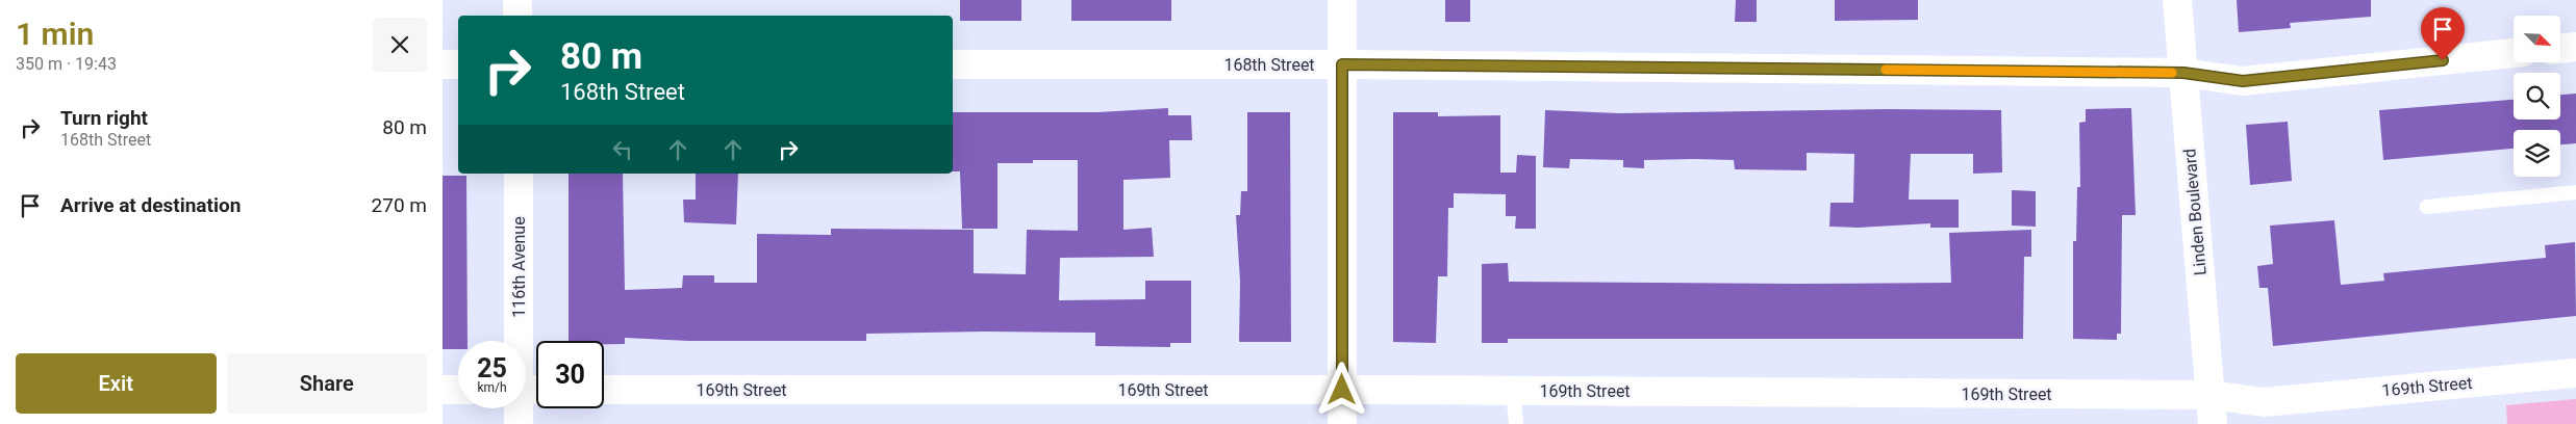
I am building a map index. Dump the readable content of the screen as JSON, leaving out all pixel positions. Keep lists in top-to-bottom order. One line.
{"streets":{"street":["168th Street","Linden Boulevard","116th Avenue","169th Street"]},"crossings":[["168th Street","Linden Boulevard"],["Linden Boulevard","169th Street"]],"north":"bottom right","page":{"heading":["1 min","350 m · 19:43"],"turn":["80 m","168th Street"],"list":[{"name":"Turn right","note":"168th Street","value":"80 m"},{"name":"Arrive at destination","value":"270 m"}],"speed":"25 km/h","limit":"30","buttons":["Exit","Share"]}}
